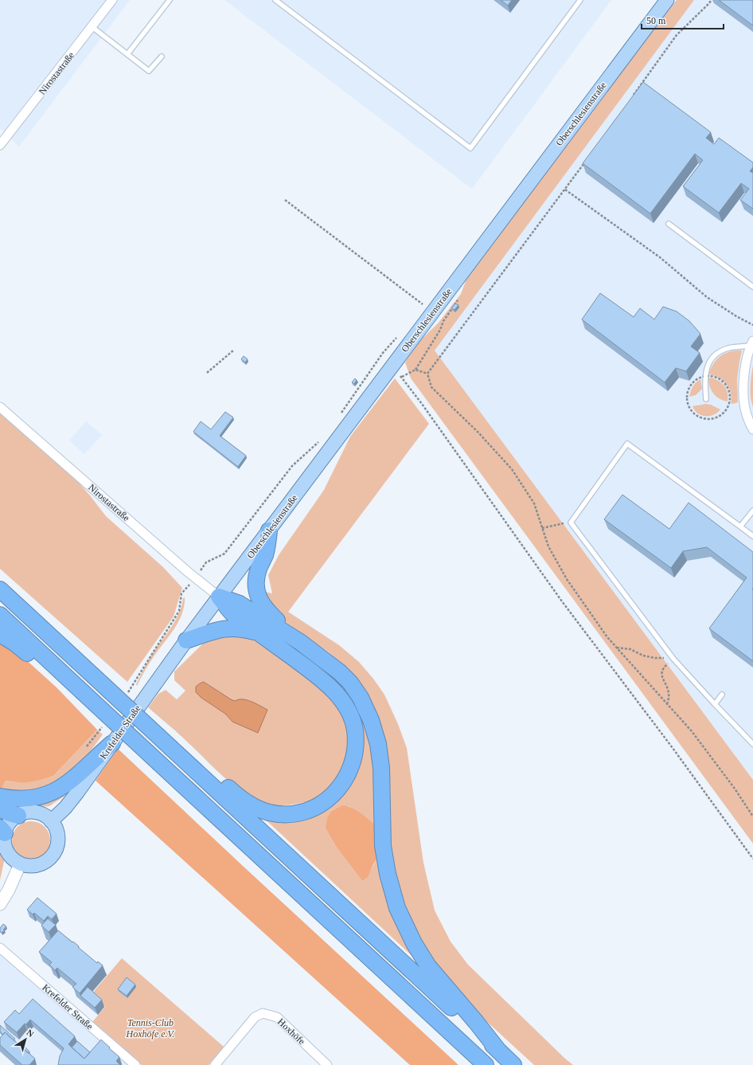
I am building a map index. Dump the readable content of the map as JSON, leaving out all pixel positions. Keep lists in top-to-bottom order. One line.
{"streets":{"main road":["Oberschlesienstraße","Krefelder Straße"],"street":["Nirostastraße","Hoxhöfe"]},"crossings":[["Nirostastraße","Oberschlesienstraße"],["Oberschlesienstraße","Krefelder Straße"]],"parks":["Tennis-Club Hoxhöfe e.V."],"scale_bar":"50 m","north":"top right"}
